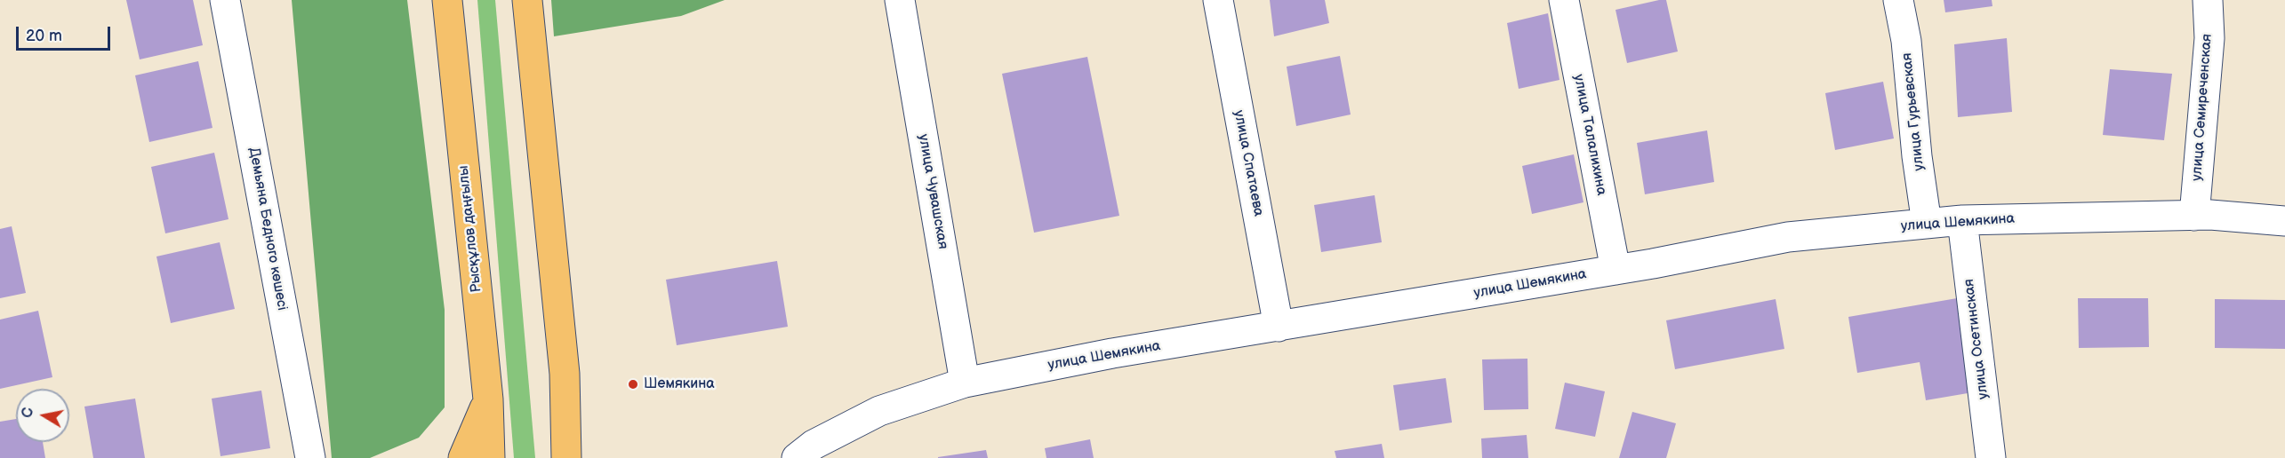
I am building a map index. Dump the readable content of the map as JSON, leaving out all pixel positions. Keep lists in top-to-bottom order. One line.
{"streets":{"main road":["Рысқұлов даңғылы"],"street":["улица Семиреченская","улица Гурьевская","улица Талалихина","улица Спатаева","улица Чувашская","улица Шемякина","Демьяна Бедного көшесі","улица Осетинская"]},"crossings":[["улица Семиреченская","улица Шемякина"],["улица Гурьевская","улица Шемякина"],["улица Талалихина","улица Шемякина"],["улица Спатаева","улица Шемякина"],["улица Чувашская","улица Шемякина"],["улица Шемякина","улица Осетинская"]],"places":["Шемякина"],"scale_bar":"20 m","north":"left"}
